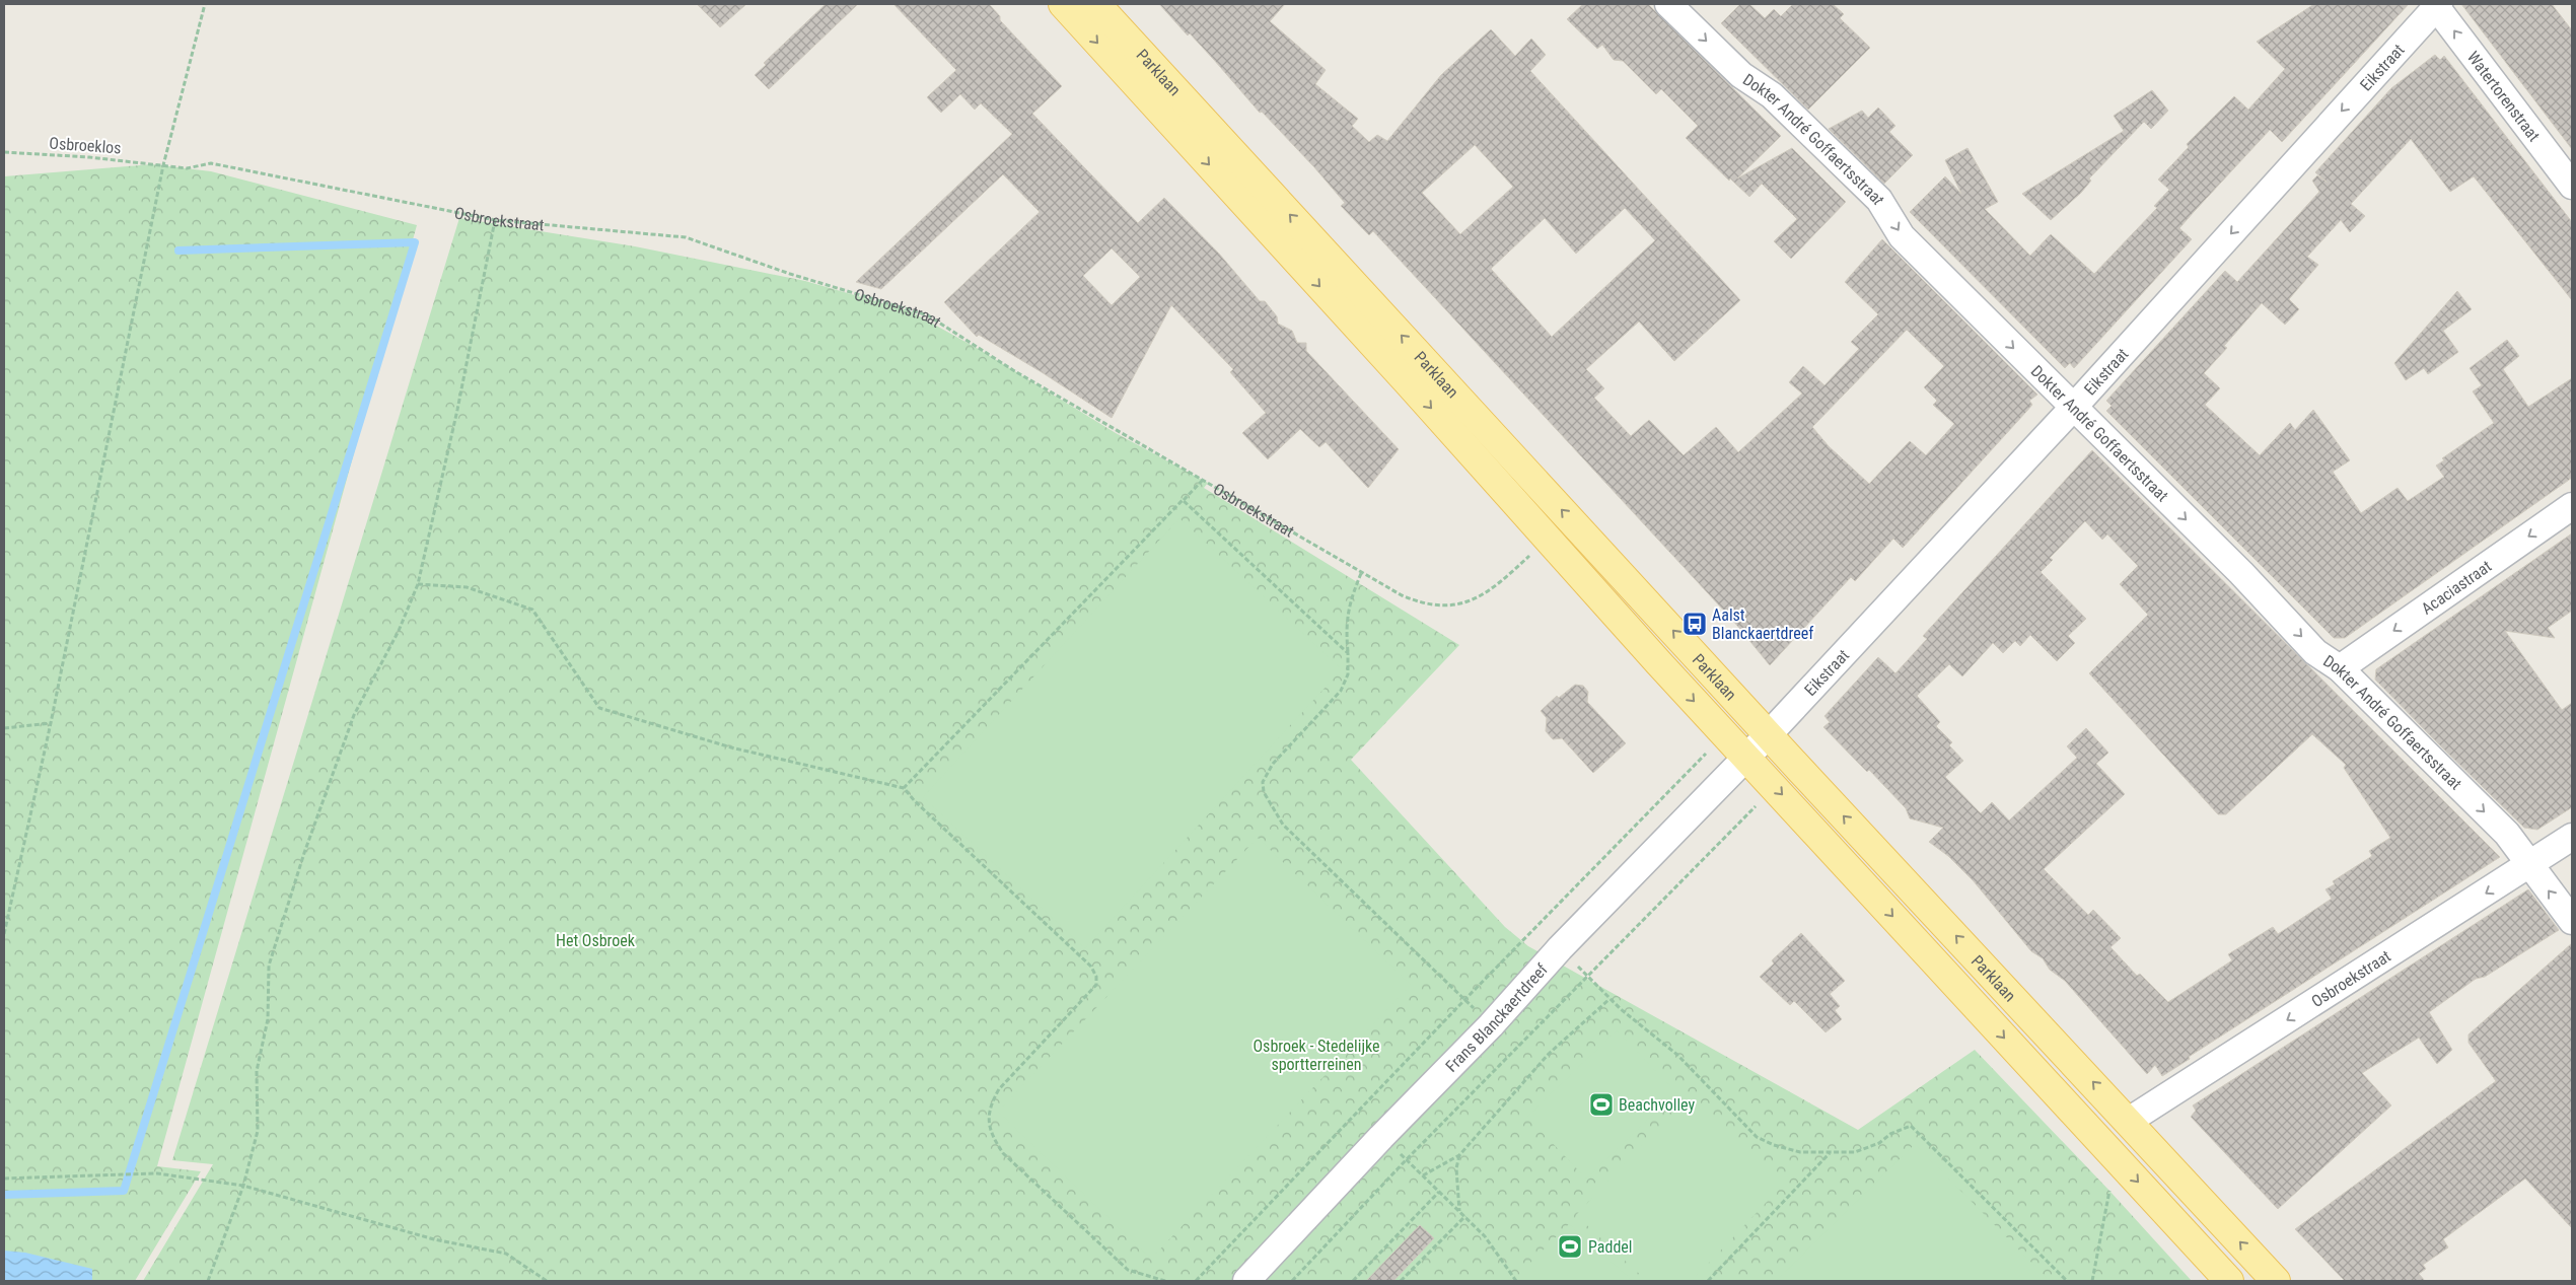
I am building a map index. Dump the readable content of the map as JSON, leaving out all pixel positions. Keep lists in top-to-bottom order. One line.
{"streets":{"main road":["Parklaan"],"street":["Eikstraat","Watertorenstraat","Dokter André Goffaertsstraat","Osbroekstraat","Acaciastraat","Frans Blanckaertdreef"],"path":["Osbroeklos"]},"crossings":[["Eikstraat","Parklaan"],["Eikstraat","Watertorenstraat"],["Eikstraat","Dokter André Goffaertsstraat"],["Eikstraat","Frans Blanckaertdreef"],["Parklaan","Osbroekstraat"],["Parklaan","Frans Blanckaertdreef"],["Dokter André Goffaertsstraat","Osbroekstraat"],["Dokter André Goffaertsstraat","Acaciastraat"],["Osbroeklos","Osbroekstraat"]],"one_way":["Eikstraat","Watertorenstraat","Dokter André Goffaertsstraat","Acaciastraat"],"parks":["Het Osbroek","Osbroek - Stedelijke sportterreinen"],"places":{"bus stop":["Aalst Blanckaertdreef"],"sports":["Beachvolley","Paddel"]}}
